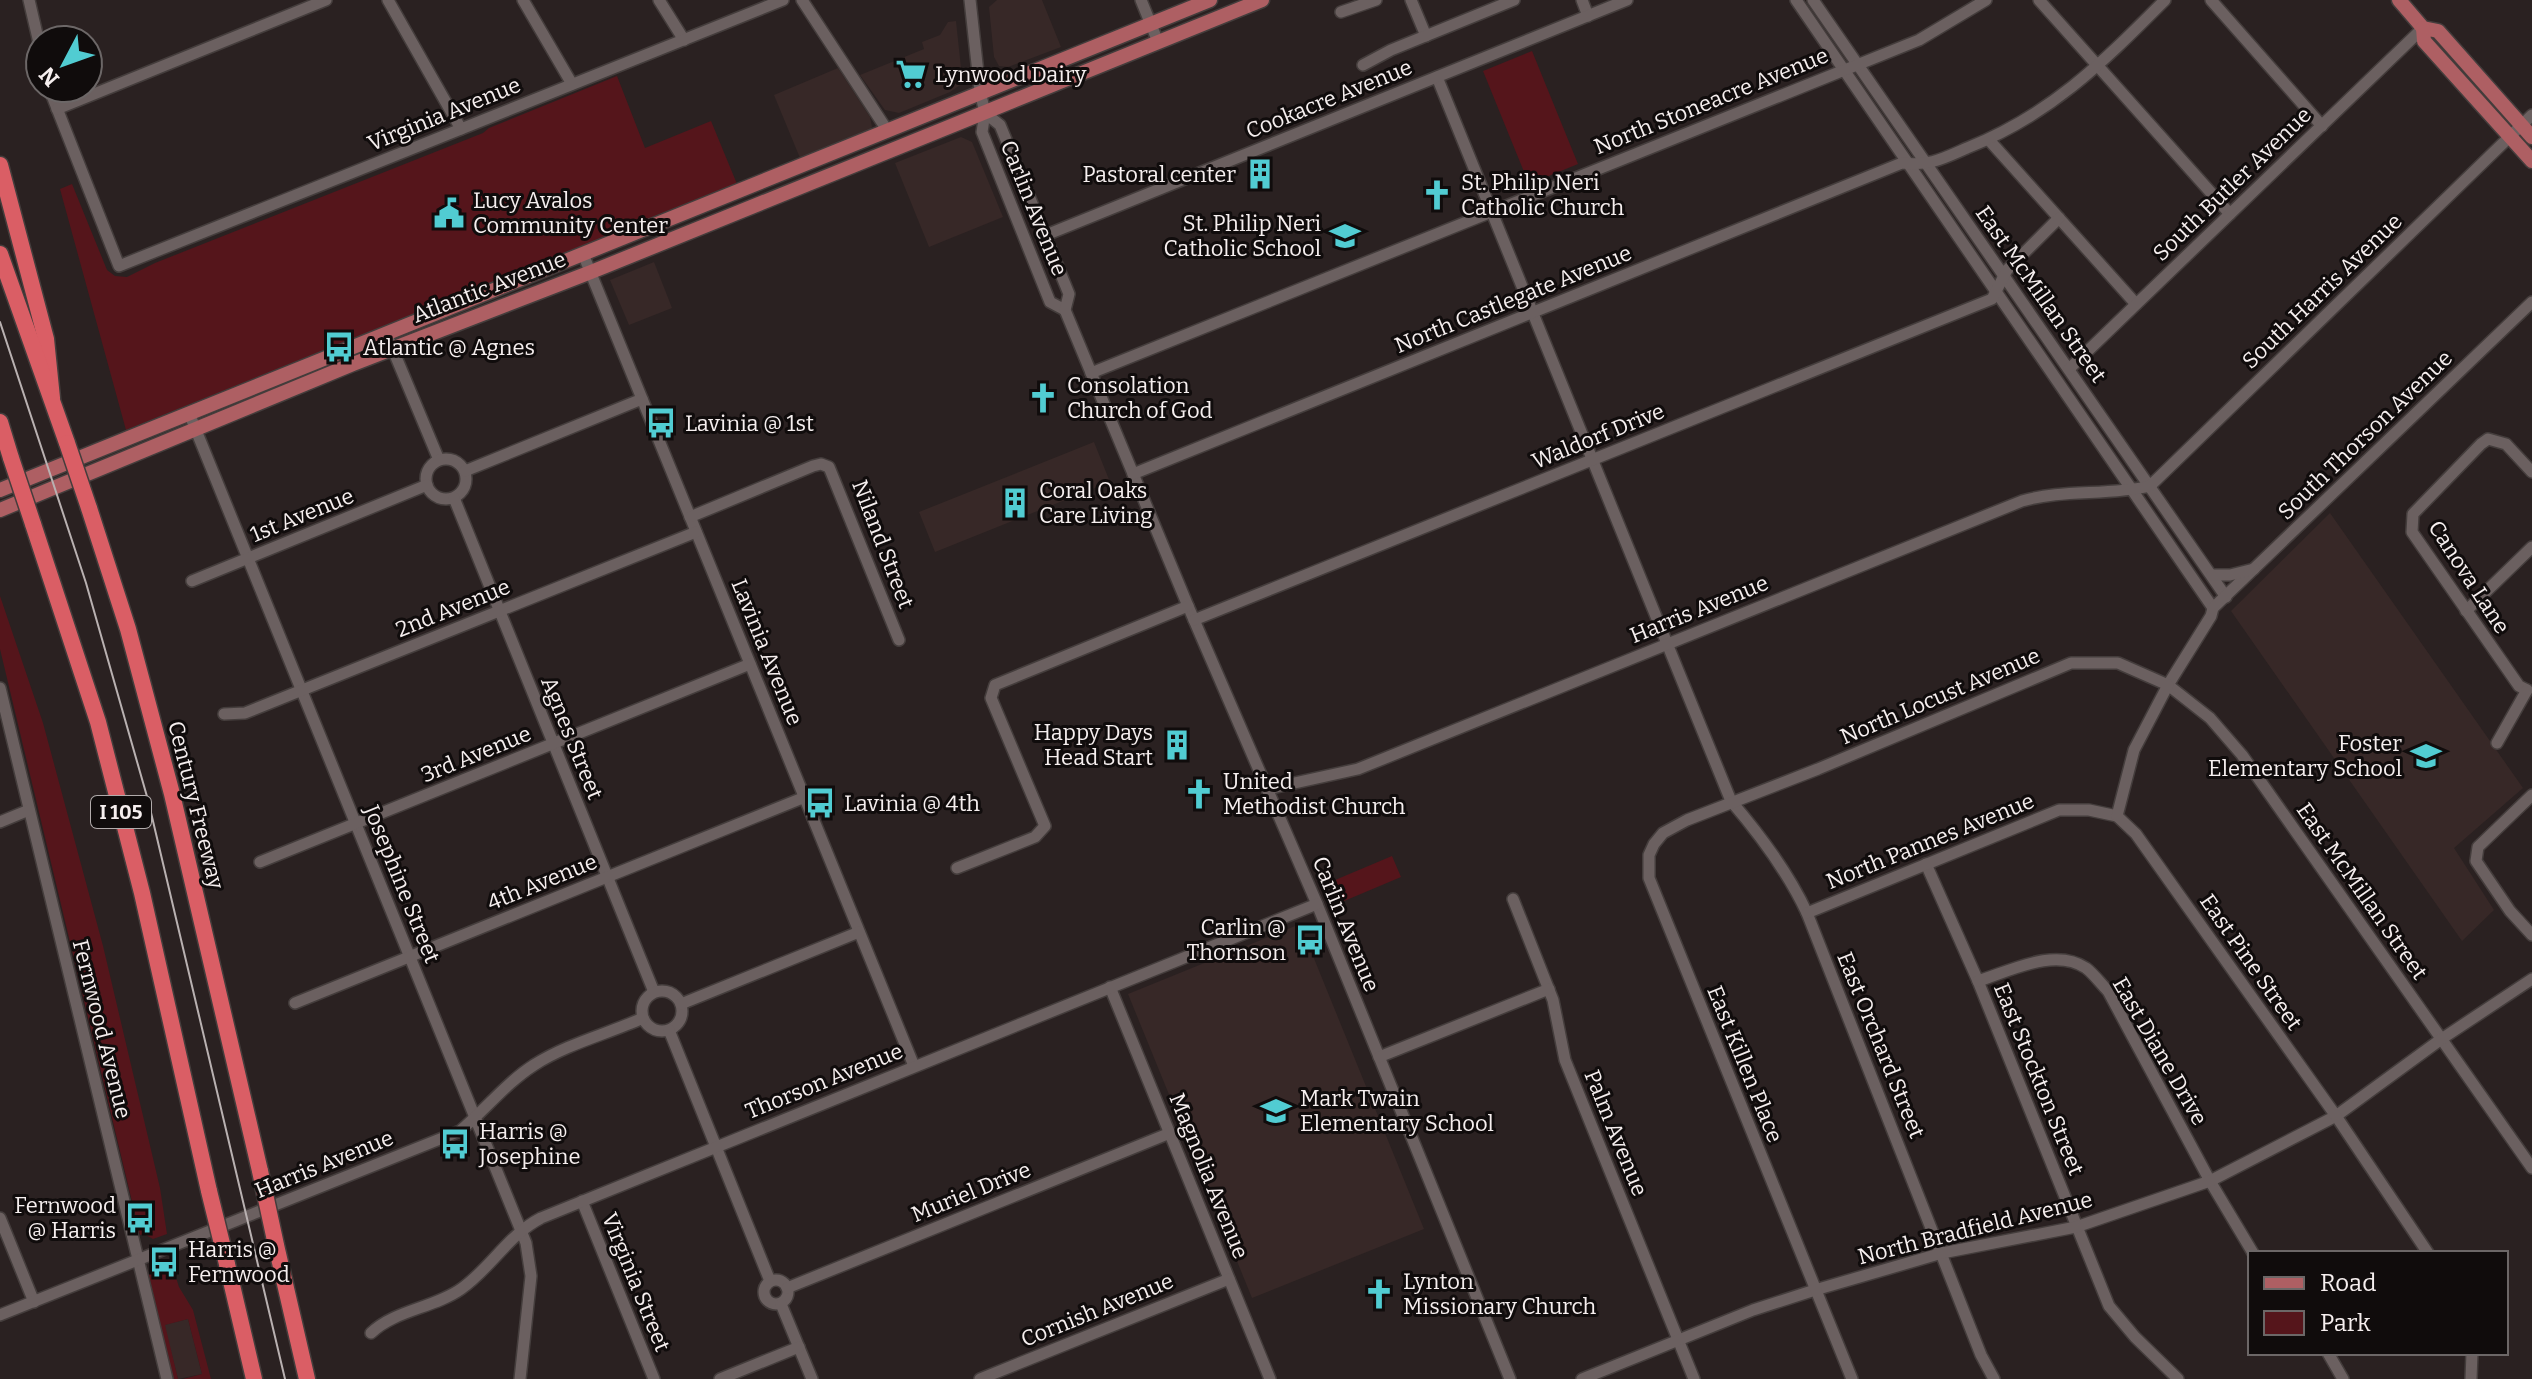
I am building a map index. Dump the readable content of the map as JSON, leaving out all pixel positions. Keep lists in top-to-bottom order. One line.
{"streets":{"highway":["Century Freeway","I 105"],"main road":["Atlantic Avenue"],"street":["Cookacre Avenue","North Stoneacre Avenue","Virginia Avenue","South Butler Avenue","Carlin Avenue","South Harris Avenue","East McMillan Street","North Castlegate Avenue","South Thorson Avenue","Waldorf Drive","1st Avenue","Niland Street","Canova Lane","2nd Avenue","Harris Avenue","Lavinia Avenue","North Locust Avenue","Agnes Street","3rd Avenue","North Pannes Avenue","4th Avenue","Josephine Street","East Pine Street","Fernwood Avenue","East Orchard Street","East Diane Drive","East Killen Place","East Stockton Street","Thorson Avenue","Palm Avenue","Magnolia Avenue","Muriel Drive","North Bradfield Avenue","Virginia Street","Cornish Avenue"]},"crossings":[["Cookacre Avenue","Carlin Avenue"],["Cookacre Avenue","East Orchard Street"],["North Stoneacre Avenue","Carlin Avenue"],["North Stoneacre Avenue","East McMillan Street"],["North Stoneacre Avenue","East Orchard Street"],["South Butler Avenue","East McMillan Street"],["Carlin Avenue","Atlantic Avenue"],["Carlin Avenue","North Castlegate Avenue"],["Carlin Avenue","Waldorf Drive"],["Carlin Avenue","Harris Avenue"],["Carlin Avenue","Thorson Avenue"],["Atlantic Avenue","Lavinia Avenue"],["Atlantic Avenue","Josephine Street"],["South Harris Avenue","East McMillan Street"],["South Harris Avenue","Harris Avenue"],["East McMillan Street","North Castlegate Avenue"],["East McMillan Street","South Thorson Avenue"],["East McMillan Street","Waldorf Drive"],["East McMillan Street","Harris Avenue"],["East McMillan Street","North Locust Avenue"],["East McMillan Street","North Bradfield Avenue"],["North Castlegate Avenue","East Orchard Street"],["Waldorf Drive","East Orchard Street"],["1st Avenue","Agnes Street"],["1st Avenue","Josephine Street"],["Niland Street","Lavinia Avenue"],["2nd Avenue","Lavinia Avenue"],["2nd Avenue","Agnes Street"],["2nd Avenue","Josephine Street"],["Harris Avenue","Agnes Street"],["Harris Avenue","Josephine Street"],["Harris Avenue","Fernwood Avenue"],["Harris Avenue","East Orchard Street"],["Lavinia Avenue","3rd Avenue"],["Lavinia Avenue","4th Avenue"],["Lavinia Avenue","Thorson Avenue"],["North Locust Avenue","East Orchard Street"],["North Locust Avenue","East Killen Place"],["Agnes Street","3rd Avenue"],["Agnes Street","4th Avenue"],["3rd Avenue","Josephine Street"],["North Pannes Avenue","East Pine Street"],["North Pannes Avenue","East Orchard Street"],["North Pannes Avenue","East Stockton Street"],["4th Avenue","Josephine Street"],["Josephine Street","Thorson Avenue"],["East Pine Street","North Bradfield Avenue"],["East Orchard Street","East Killen Place"],["East Orchard Street","North Bradfield Avenue"],["East Diane Drive","East Stockton Street"],["East Diane Drive","North Bradfield Avenue"],["East Killen Place","North Bradfield Avenue"],["East Stockton Street","North Bradfield Avenue"],["Thorson Avenue","Magnolia Avenue"],["Thorson Avenue","Virginia Street"],["Palm Avenue","North Bradfield Avenue"],["Magnolia Avenue","Muriel Drive"],["Magnolia Avenue","Cornish Avenue"]],"places":{"supermarket":["Lynwood Dairy"],"building":["Pastoral center","Coral Oaks Care Living","Happy Days Head Start"],"church":["St. Philip Neri Catholic Church","Consolation Church of God","United Methodist Church","Lynton Missionary Church"],"public building":["Lucy Avalos Community Center"],"school or university":["St. Philip Neri Catholic School","Foster Elementary School","Mark Twain Elementary School"],"bus stop":["Atlantic @ Agnes","Lavinia @ 1st","Lavinia @ 4th","Carlin @ Thornson","Harris @ Josephine","Fernwood @ Harris","Harris @ Fernwood"]},"legend":["Road","Park"],"north":"bottom left"}
